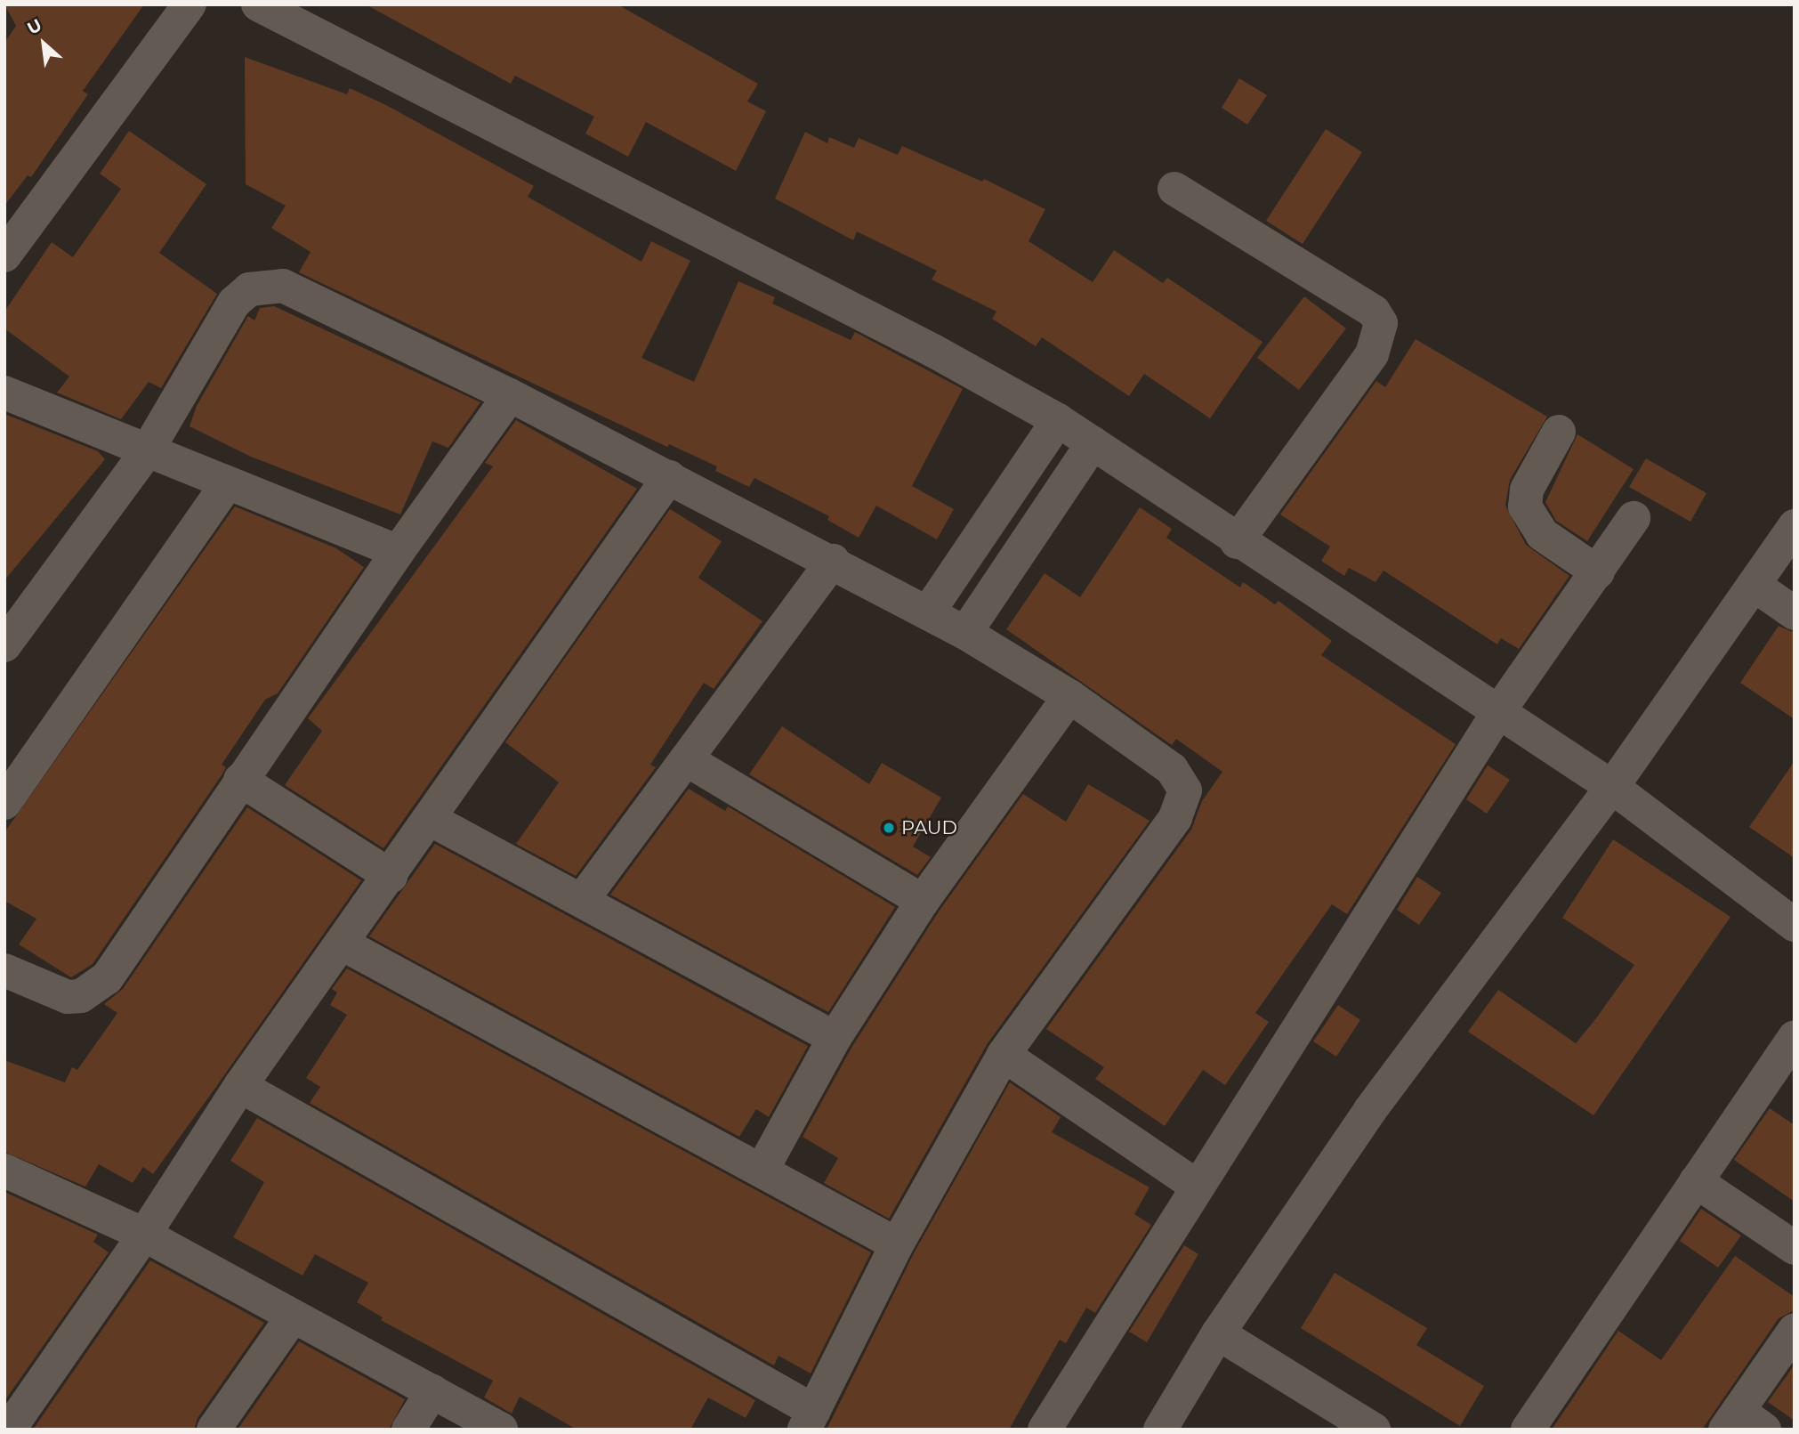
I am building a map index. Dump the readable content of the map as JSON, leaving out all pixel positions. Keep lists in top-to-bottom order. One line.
{"places":["PAUD"],"north":"top left"}
